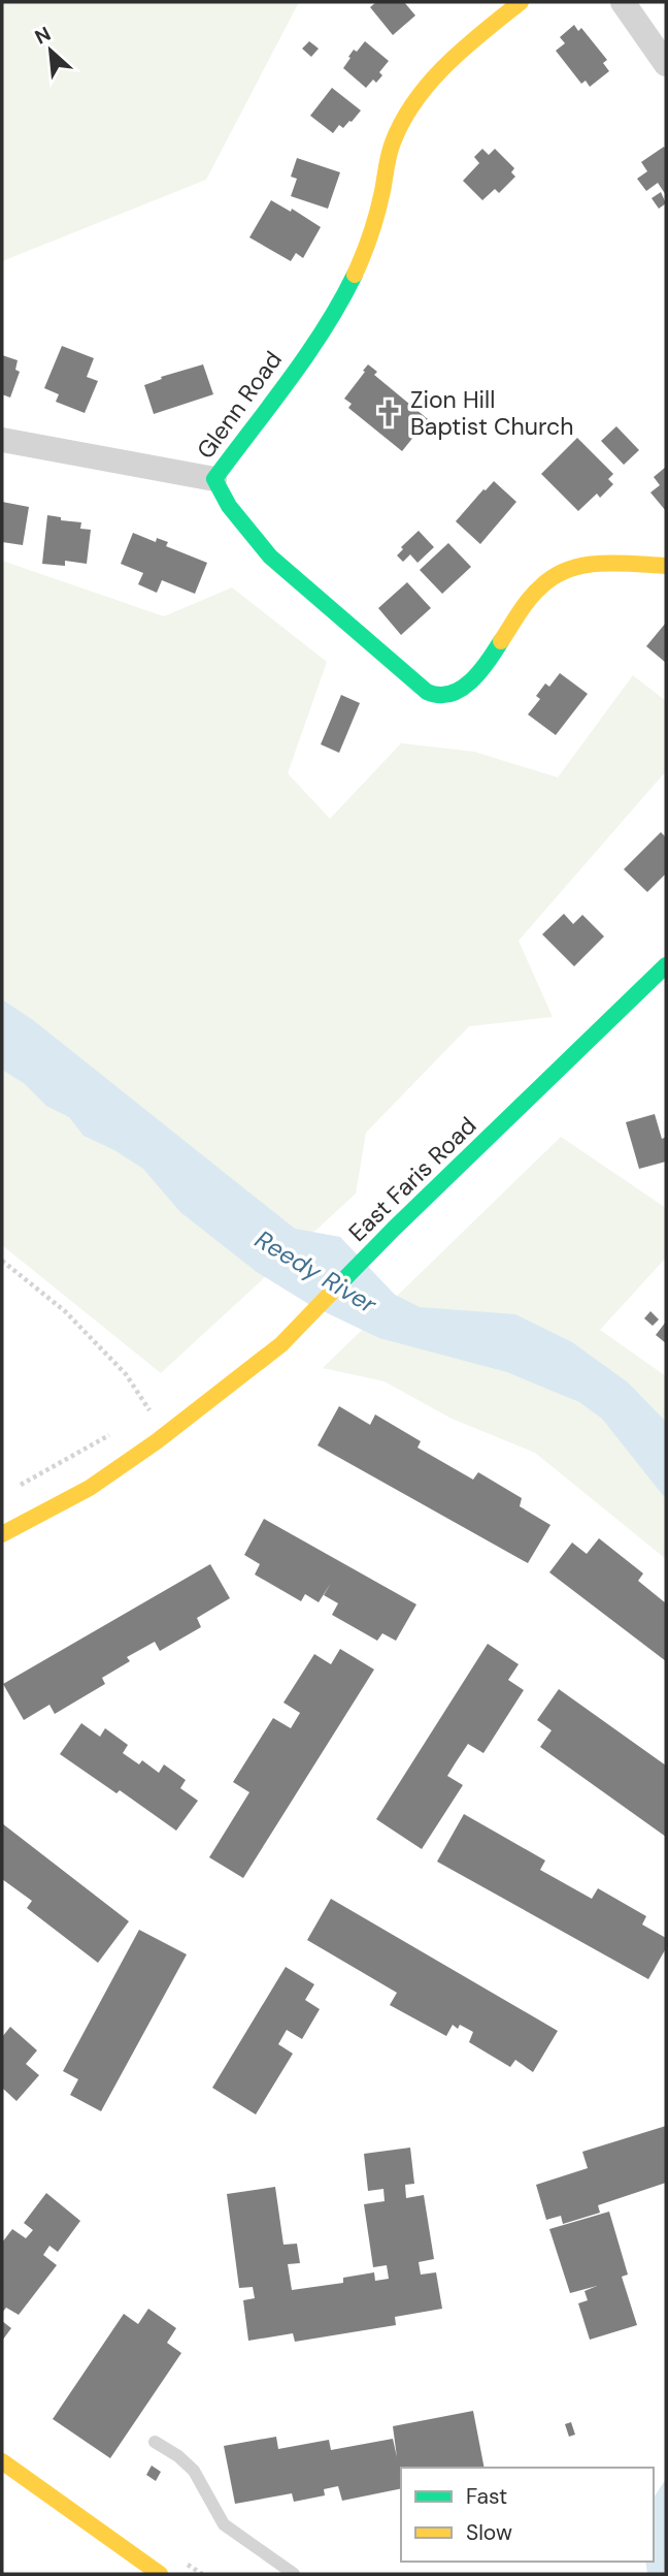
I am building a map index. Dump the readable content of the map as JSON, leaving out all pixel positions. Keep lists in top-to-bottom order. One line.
{"streets":{"street":["Glenn Road","East Faris Road"]},"water":["Reedy River"],"places":{"church":["Zion Hill Baptist Church"]},"legend":["Fast","Slow"],"north":"top left"}
